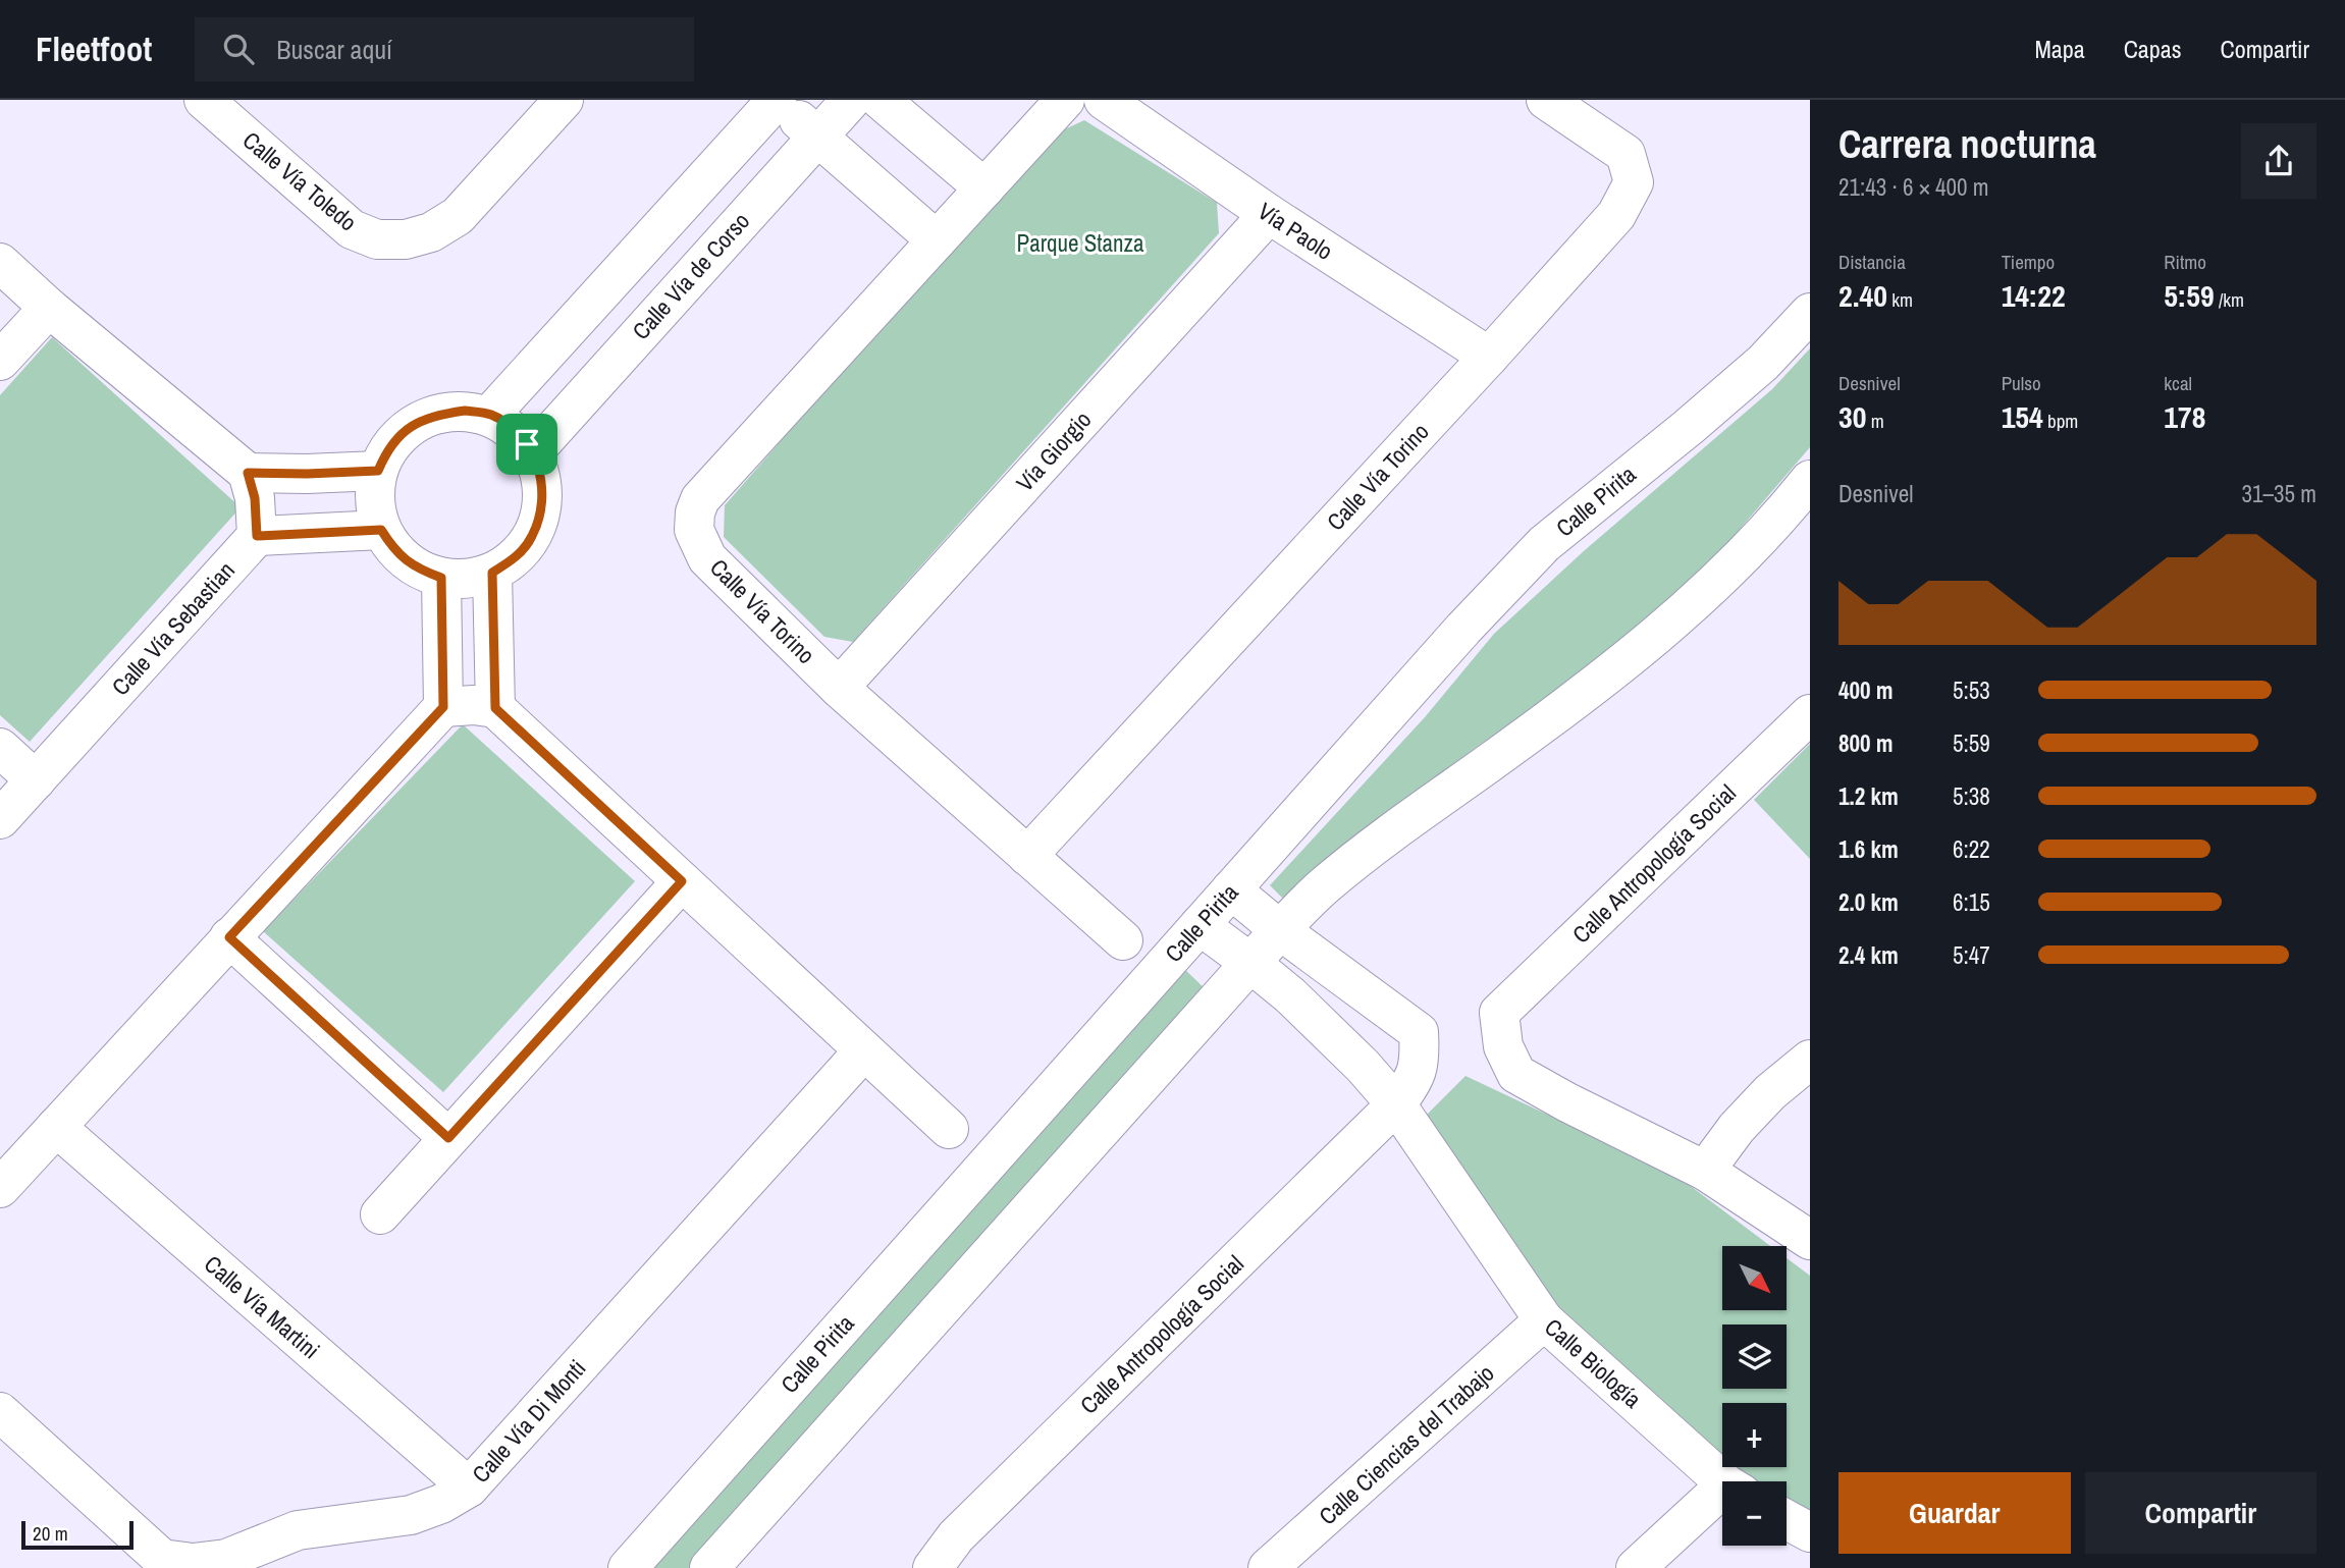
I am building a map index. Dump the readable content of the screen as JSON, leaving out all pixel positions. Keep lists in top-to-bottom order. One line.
{"streets":{"street":["Calle Vía Toledo","Vía Paolo","Calle Vía de Corso","Vía Giorgio","Calle Vía Torino","Calle Pirita","Calle Vía Sebastian","Calle Antropología Social","Calle Vía Martini","Calle Biología","Calle Vía Di Monti","Calle Ciencias del Trabajo"]},"crossings":[["Vía Paolo","Vía Giorgio"],["Vía Paolo","Calle Vía Torino"],["Vía Giorgio","Calle Vía Torino"],["Calle Pirita","Calle Biología"],["Calle Antropología Social","Calle Biología"],["Calle Vía Martini","Calle Vía Di Monti"],["Calle Biología","Calle Ciencias del Trabajo"]],"parks":["Parque Stanza"],"scale_bar":"20 m","north":"bottom right","page":{"header":"Fleetfoot","search":"Buscar aquí","nav":["Mapa","Capas","Compartir"],"heading":["Carrera nocturna","21:43 · 6 × 400 m"],"stats":[["Distancia","2.40 km"],["Tiempo","14:22"],["Ritmo","5:59 /km"],["Desnivel","30 m"],["Pulso","154 bpm"],["kcal","178"]],"chart":["Desnivel","31–35 m"],"list":[{"name":"400 m","note":"5:53"},{"name":"800 m","note":"5:59"},{"name":"1.2 km","note":"5:38"},{"name":"1.6 km","note":"6:22"},{"name":"2.0 km","note":"6:15"},{"name":"2.4 km","note":"5:47"}],"map_buttons":["+","−"],"buttons":["Guardar","Compartir"],"scale":"20 m"}}
